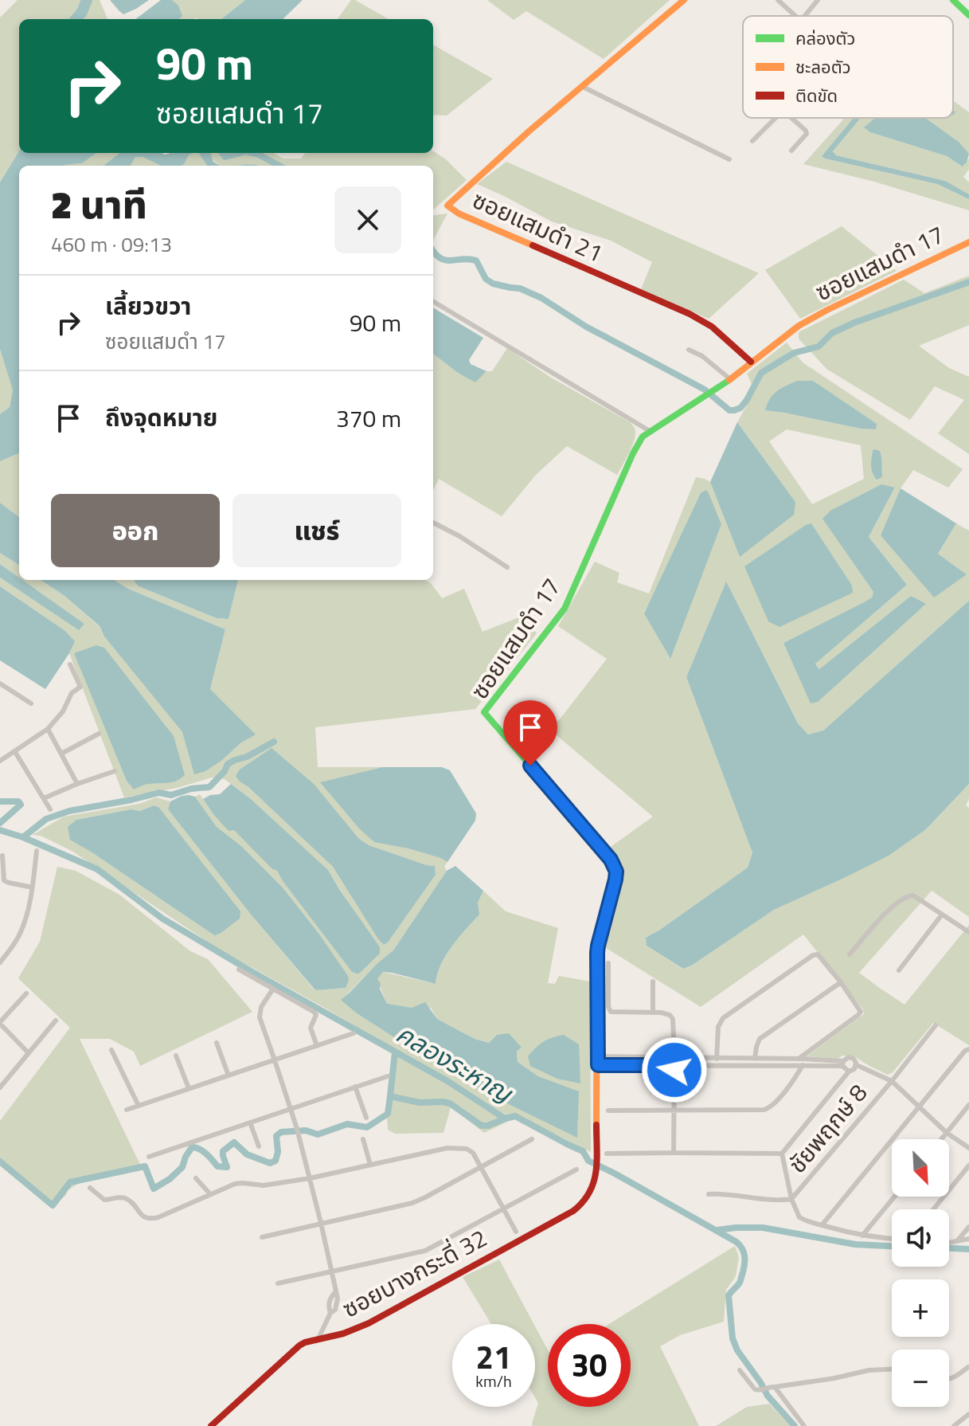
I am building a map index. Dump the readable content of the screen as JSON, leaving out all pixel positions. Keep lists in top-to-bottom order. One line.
{"streets":{"street":["ซอยแสมดำ 21","ซอยแสมดำ 17","ชัยพฤกษ์ 8","ซอยบางกระดี่ 32"]},"crossings":[["ซอยแสมดำ 21","ซอยแสมดำ 17"],["ซอยแสมดำ 17","ซอยบางกระดี่ 32"]],"water":["คลองระหาญ"],"legend":["คล่องตัว","ชะลอตัว","ติดขัด"],"north":"bottom right","page":{"turn":["90 m","ซอยแสมดำ 17"],"heading":["2 นาที","460 m · 09:13"],"list":[{"name":"เลี้ยวขวา","note":"ซอยแสมดำ 17","value":"90 m"},{"name":"ถึงจุดหมาย","value":"370 m"}],"buttons":["ออก","แชร์"],"map_buttons":["+","−"],"speed":"21 km/h","limit":"30"}}
